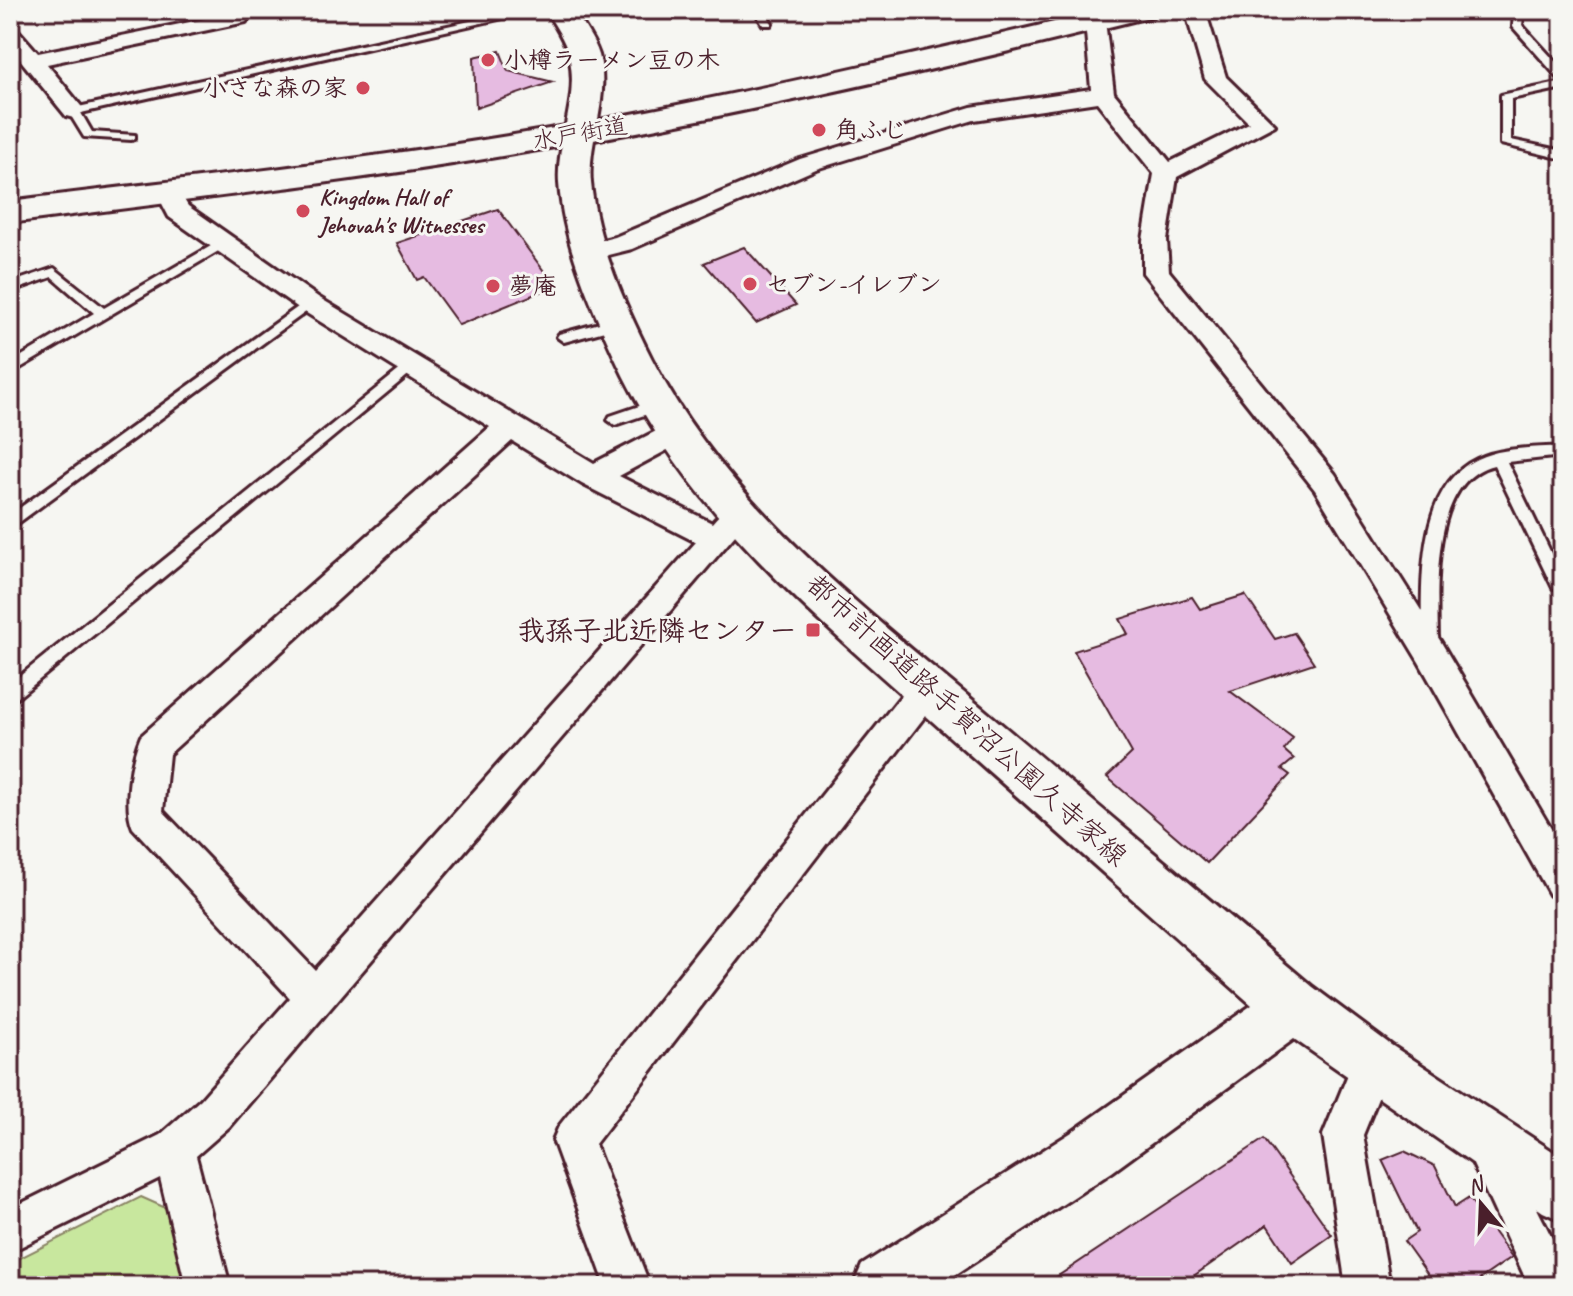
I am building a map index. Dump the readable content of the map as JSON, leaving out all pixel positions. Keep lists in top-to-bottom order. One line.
{"streets":{"main road":["水戸街道","都市計画道路手賀沼公園久寺家線"]},"crossings":[["水戸街道","都市計画道路手賀沼公園久寺家線"]],"places":{"other":["小樽ラーメン豆の木","小さな森の家","角ふじ","Kingdom Hall of Jehovah's Witnesses","セブン-イレブン","夢庵"],"transit":["我孫子北近隣センター"]},"north":"top"}
